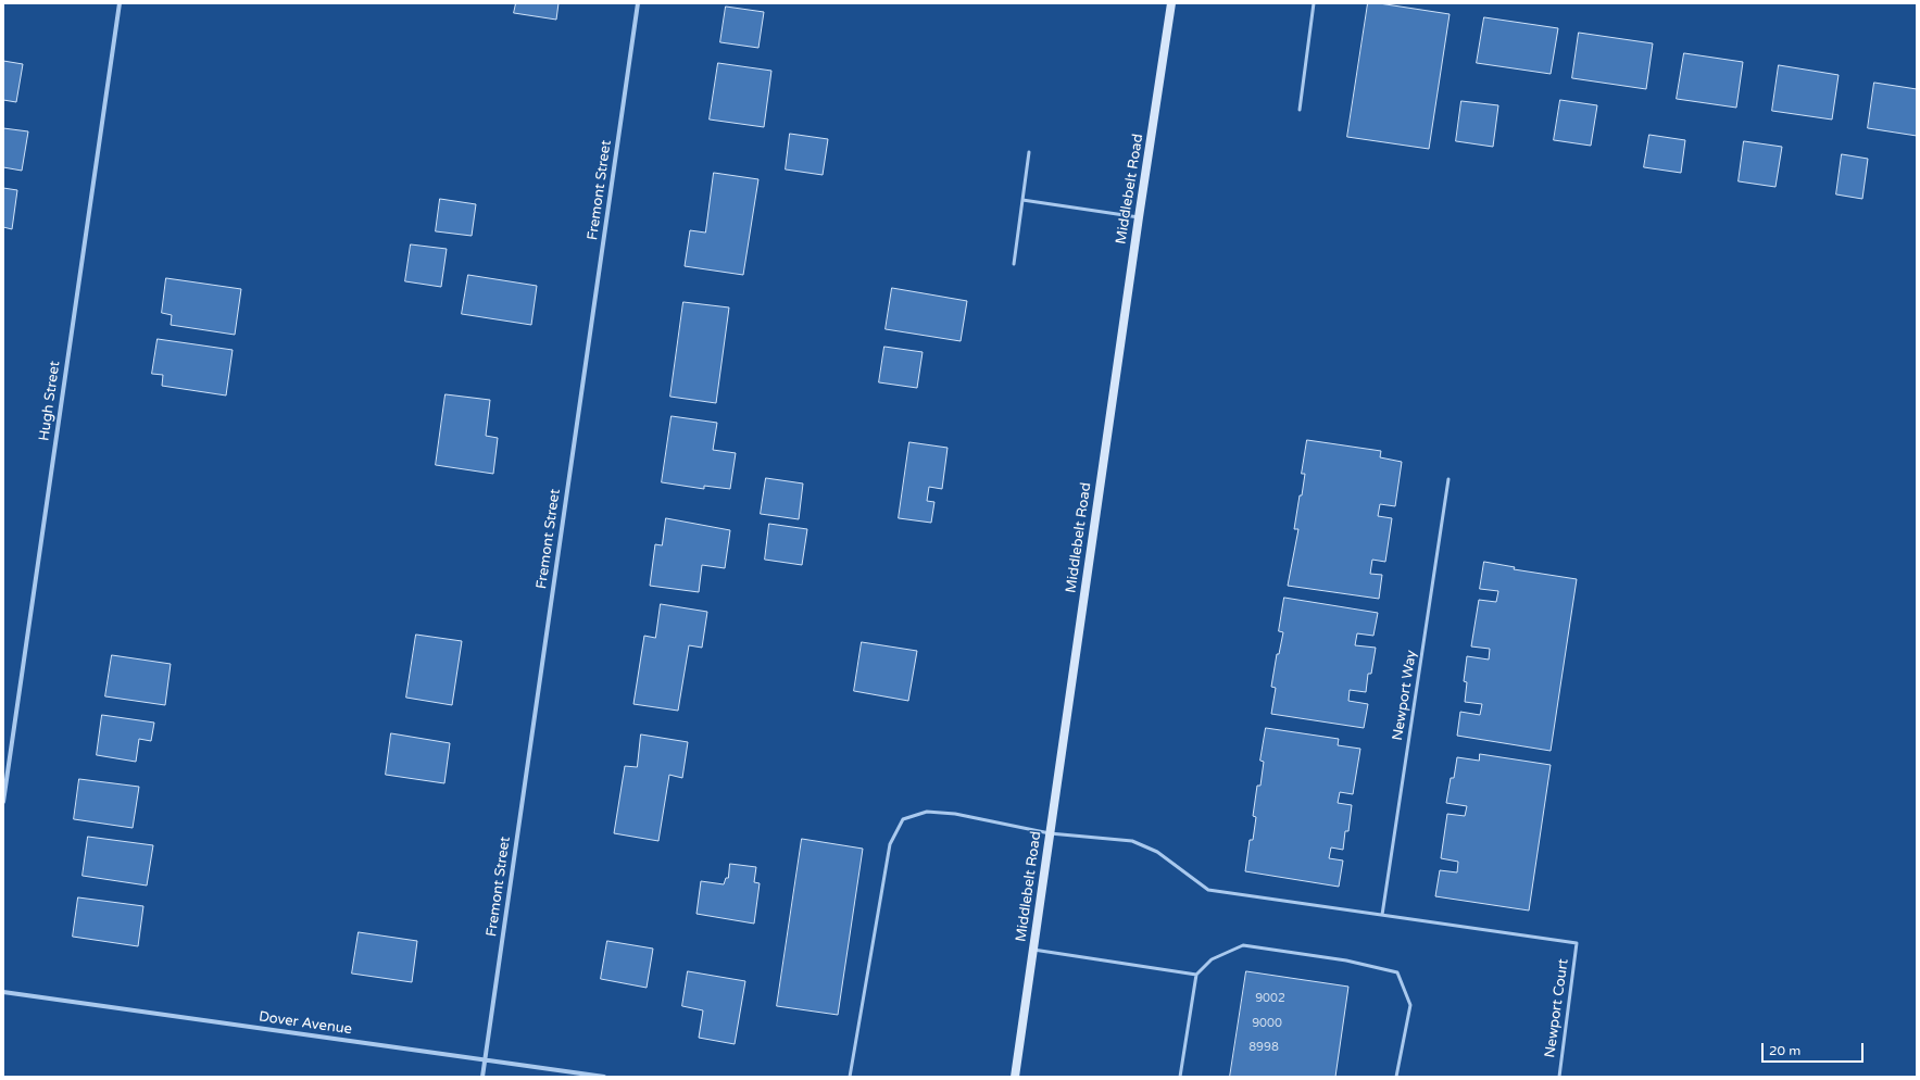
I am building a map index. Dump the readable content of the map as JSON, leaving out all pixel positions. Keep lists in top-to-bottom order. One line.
{"streets":{"main road":["Middlebelt Road"],"street":["Fremont Street","Hugh Street","Dover Avenue"],"lane":["Newport Way","Newport Court"]},"crossings":[["Fremont Street","Dover Avenue"],["Newport Way","Newport Court"]],"house_numbers":["9002","9000","8998"],"scale_bar":"20 m"}
